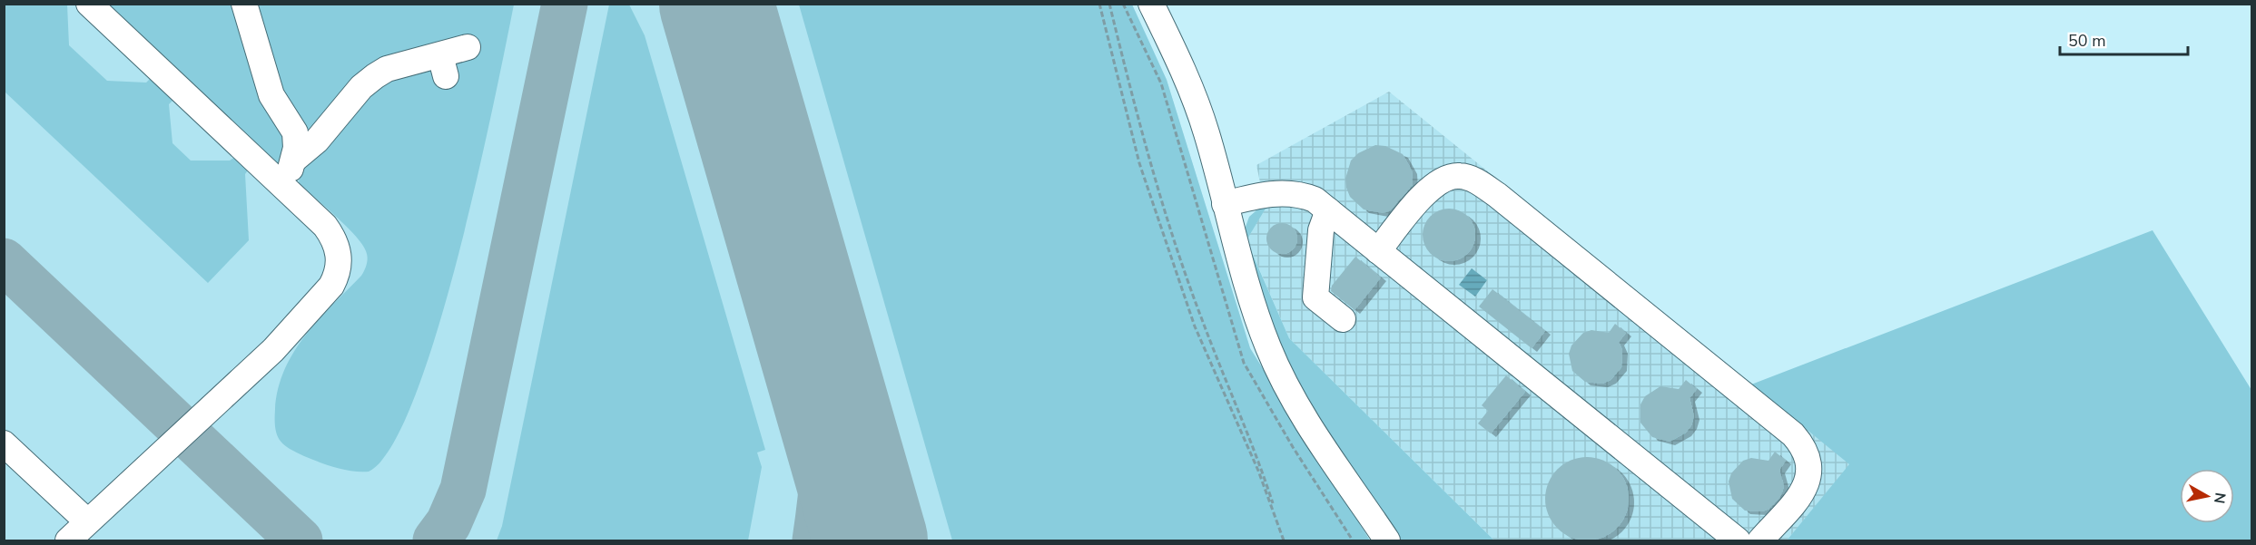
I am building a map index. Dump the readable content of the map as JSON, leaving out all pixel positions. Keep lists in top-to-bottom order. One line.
{"scale_bar":"50 m","north":"right"}
